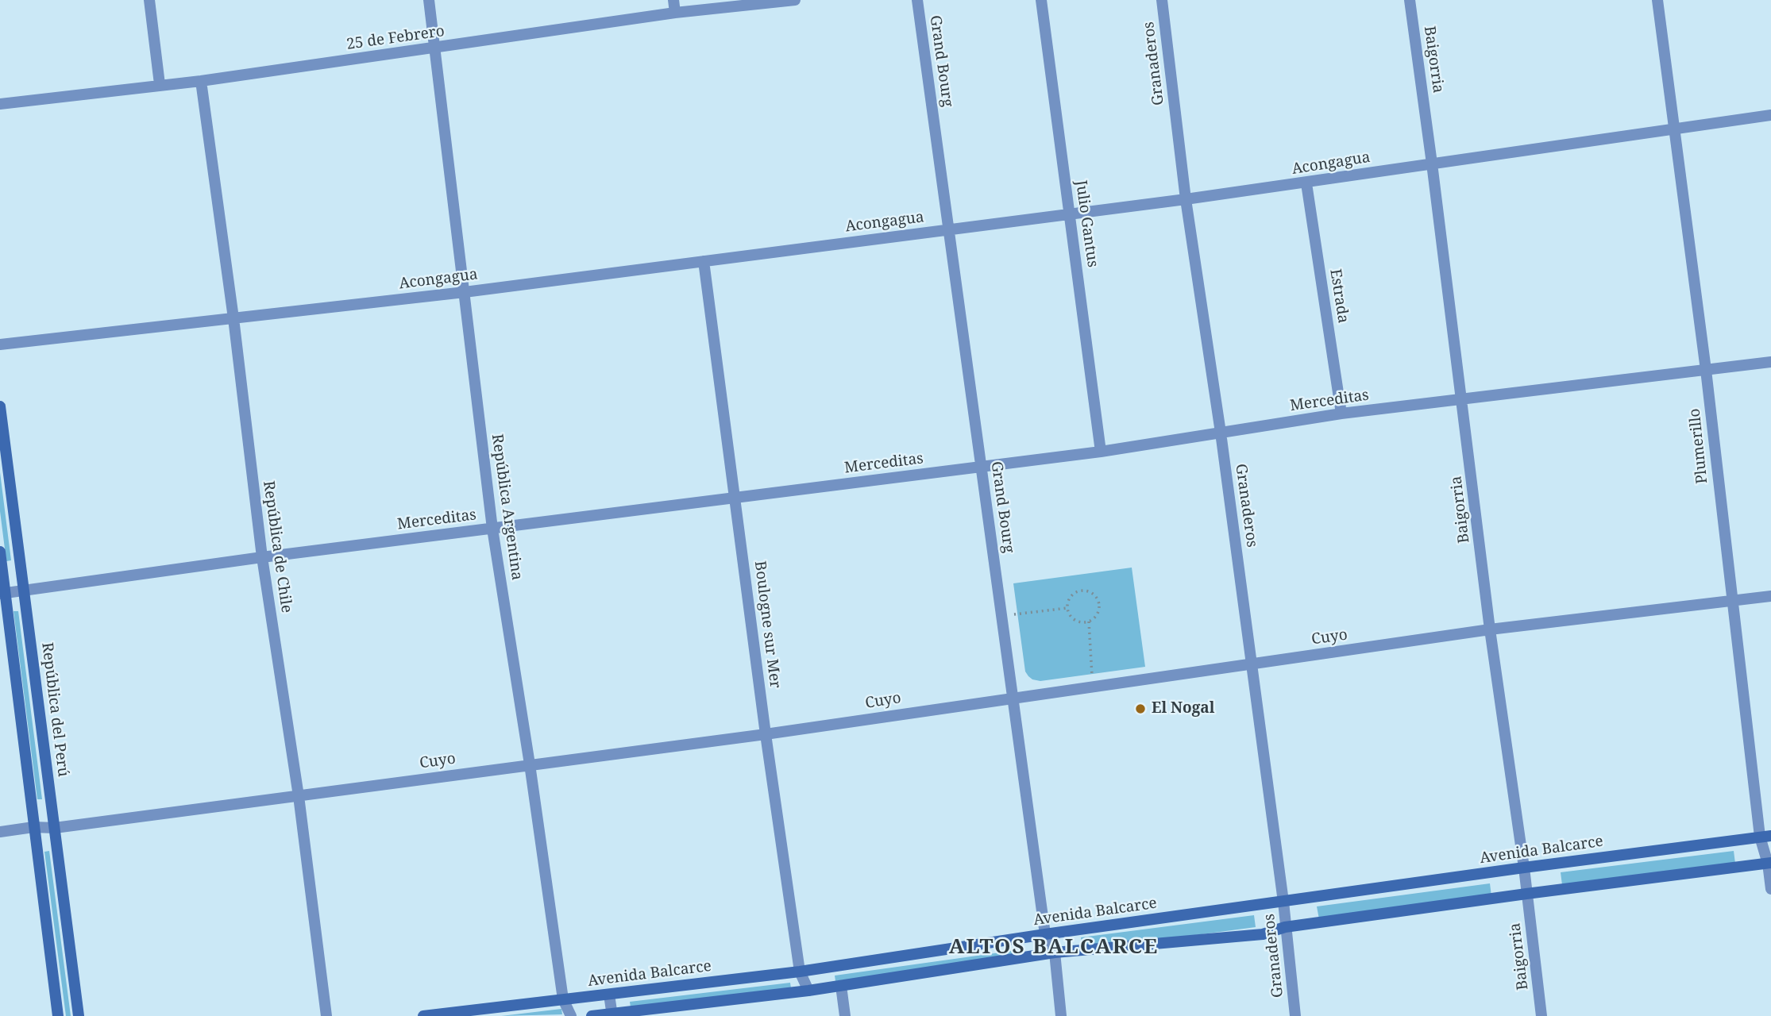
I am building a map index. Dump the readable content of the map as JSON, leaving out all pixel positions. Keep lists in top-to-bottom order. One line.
{"streets":{"main road":["República del Perú","Avenida Balcarce"],"street":["25 de Febrero","Baigorria","Grand Bourg","Granaderos","Acongagua","Julio Gantus","Estrada","Merceditas","Plumerillo","República Argentina","República de Chile","Boulogne sur Mer","Cuyo"]},"crossings":[["25 de Febrero","República Argentina"],["25 de Febrero","República de Chile"],["Baigorria","Acongagua"],["Baigorria","Merceditas"],["Baigorria","Cuyo"],["Baigorria","Avenida Balcarce"],["Grand Bourg","Acongagua"],["Grand Bourg","Merceditas"],["Grand Bourg","Cuyo"],["Grand Bourg","Avenida Balcarce"],["Granaderos","Acongagua"],["Granaderos","Merceditas"],["Granaderos","Cuyo"],["Granaderos","Avenida Balcarce"],["Acongagua","Julio Gantus"],["Acongagua","Estrada"],["Acongagua","Plumerillo"],["Acongagua","República Argentina"],["Acongagua","República de Chile"],["Acongagua","Boulogne sur Mer"],["Julio Gantus","Merceditas"],["Estrada","Merceditas"],["Merceditas","Plumerillo"],["Merceditas","República Argentina"],["Merceditas","República de Chile"],["Merceditas","Boulogne sur Mer"],["Merceditas","República del Perú"],["Plumerillo","Cuyo"],["Plumerillo","Avenida Balcarce"],["República Argentina","Cuyo"],["República Argentina","Avenida Balcarce"],["República de Chile","Cuyo"],["Boulogne sur Mer","Cuyo"],["Boulogne sur Mer","Avenida Balcarce"],["Cuyo","República del Perú"]],"districts":["ALTOS BALCARCE"],"places":["El Nogal"]}
